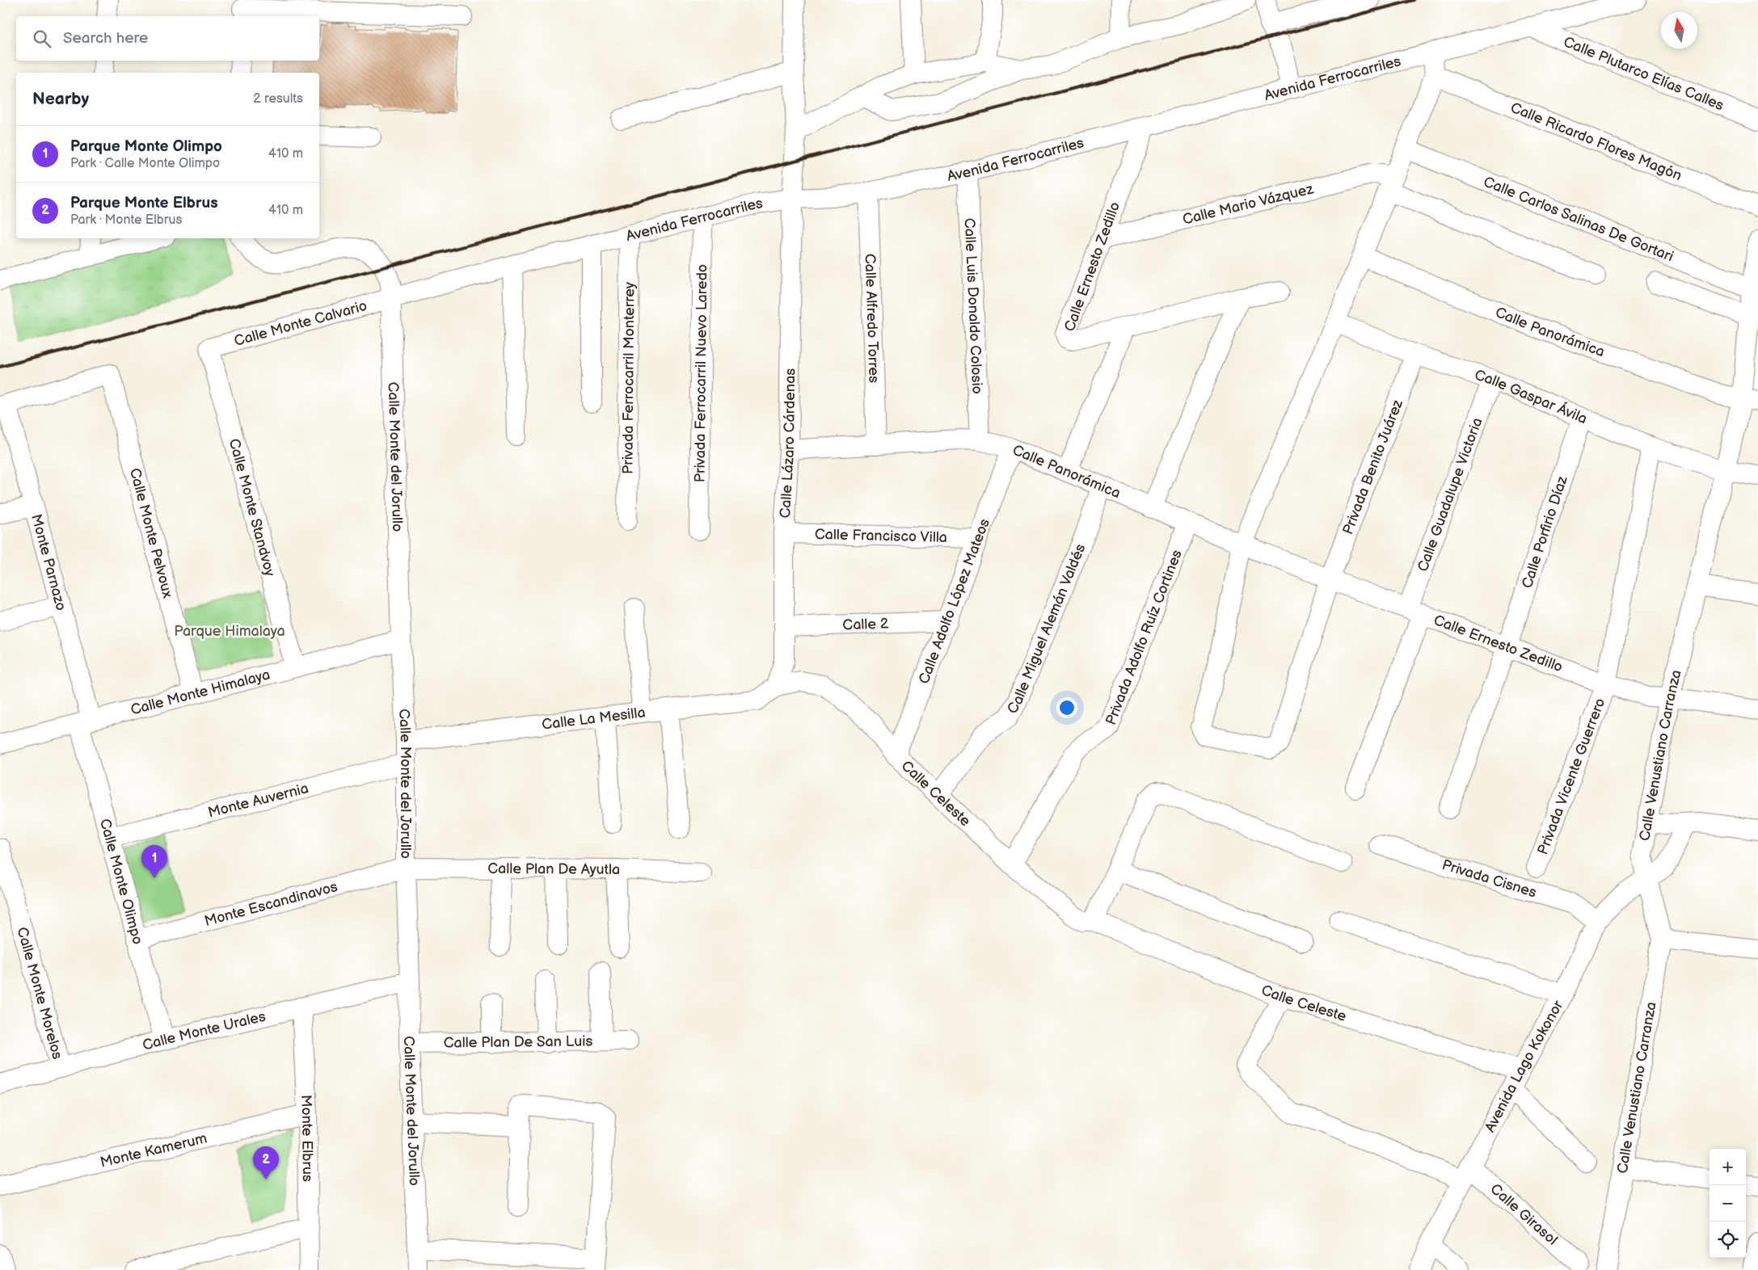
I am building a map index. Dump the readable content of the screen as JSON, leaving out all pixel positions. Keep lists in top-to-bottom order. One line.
{"streets":{"street":["Calle Plutarco Elías Calles","Avenida Ferrocarriles","Calle Ricardo Flores Magón","Calle Mario Vázquez","Calle Carlos Salinas De Gortari","Calle Ernesto Zedillo","Calle Luis Donaldo Colosio","Calle Alfredo Torres","Calle Monte Calvario","Calle Panorámica","Privada Ferrocarril Nuevo Laredo","Privada Ferrocarril Monterrey","Calle Gaspar Ávila","Calle Lázaro Cárdenas","Calle Monte del Jorullo","Privada Benito Juárez","Calle Guadalupe Victoria","Calle Monte Standvoy","Calle Porfirio Díaz","Calle Monte Pelvoux","Calle Francisco Villa","Monte Parnazo","Calle Adolfo López Mateos","Calle 2","Calle Miguel Alemán Valdés","Privada Adolfo Ruíz Cortines","Calle Monte Himalaya","Calle La Mesilla","Calle Venustiano Carranza","Privada Vicente Guerrero","Calle Celeste","Monte Auvernia","Calle Plan De Ayutla","Privada Cisnes","Calle Monte Olimpo","Monte Escandinavos","Calle Monte Morelos","Calle Monte Urales","Calle Plan De San Luis","Avenida Lago Kokonor","Monte Elbrus","Monte Kamerum","Calle Girasol"]},"crossings":[["Calle Plutarco Elías Calles","Avenida Ferrocarriles"],["Avenida Ferrocarriles","Calle Ernesto Zedillo"],["Avenida Ferrocarriles","Calle Luis Donaldo Colosio"],["Avenida Ferrocarriles","Calle Alfredo Torres"],["Avenida Ferrocarriles","Calle Monte Calvario"],["Avenida Ferrocarriles","Privada Ferrocarril Nuevo Laredo"],["Avenida Ferrocarriles","Privada Ferrocarril Monterrey"],["Avenida Ferrocarriles","Calle Lázaro Cárdenas"],["Avenida Ferrocarriles","Calle Monte del Jorullo"],["Calle Mario Vázquez","Calle Ernesto Zedillo"],["Calle Carlos Salinas De Gortari","Calle Venustiano Carranza"],["Calle Ernesto Zedillo","Calle Panorámica"],["Calle Ernesto Zedillo","Privada Benito Juárez"],["Calle Ernesto Zedillo","Calle Guadalupe Victoria"],["Calle Ernesto Zedillo","Calle Porfirio Díaz"],["Calle Ernesto Zedillo","Calle Venustiano Carranza"],["Calle Ernesto Zedillo","Privada Vicente Guerrero"],["Calle Luis Donaldo Colosio","Calle Panorámica"],["Calle Alfredo Torres","Calle Panorámica"],["Calle Monte Calvario","Calle Monte del Jorullo"],["Calle Monte Calvario","Calle Monte Standvoy"],["Calle Panorámica","Calle Lázaro Cárdenas"],["Calle Panorámica","Privada Benito Juárez"],["Calle Panorámica","Calle Adolfo López Mateos"],["Calle Panorámica","Calle Miguel Alemán Valdés"],["Calle Panorámica","Privada Adolfo Ruíz Cortines"],["Calle Panorámica","Calle Venustiano Carranza"],["Calle Gaspar Ávila","Privada Benito Juárez"],["Calle Gaspar Ávila","Calle Guadalupe Victoria"],["Calle Gaspar Ávila","Calle Porfirio Díaz"],["Calle Gaspar Ávila","Calle Venustiano Carranza"],["Calle Gaspar Ávila","Privada Vicente Guerrero"],["Calle Lázaro Cárdenas","Calle Francisco Villa"],["Calle Lázaro Cárdenas","Calle 2"],["Calle Lázaro Cárdenas","Calle La Mesilla"],["Calle Lázaro Cárdenas","Calle Celeste"],["Calle Monte del Jorullo","Calle Monte Himalaya"],["Calle Monte del Jorullo","Calle La Mesilla"],["Calle Monte del Jorullo","Monte Auvernia"],["Calle Monte del Jorullo","Calle Plan De Ayutla"],["Calle Monte del Jorullo","Monte Escandinavos"],["Calle Monte del Jorullo","Calle Monte Urales"],["Calle Monte del Jorullo","Calle Plan De San Luis"],["Calle Monte Standvoy","Calle Monte Himalaya"],["Calle Monte Pelvoux","Monte Parnazo"],["Calle Monte Pelvoux","Calle Monte Himalaya"],["Calle Francisco Villa","Calle Adolfo López Mateos"],["Monte Parnazo","Calle Monte Himalaya"],["Monte Parnazo","Calle Monte Olimpo"],["Calle Adolfo López Mateos","Calle 2"],["Calle Adolfo López Mateos","Calle Celeste"],["Calle Miguel Alemán Valdés","Calle Celeste"],["Privada Adolfo Ruíz Cortines","Calle Celeste"],["Calle Monte Himalaya","Calle Monte Olimpo"],["Calle La Mesilla","Calle Celeste"],["Calle Venustiano Carranza","Avenida Lago Kokonor"],["Calle Celeste","Avenida Lago Kokonor"],["Calle Celeste","Calle Girasol"],["Monte Auvernia","Calle Monte Olimpo"],["Calle Plan De Ayutla","Monte Escandinavos"],["Privada Cisnes","Avenida Lago Kokonor"],["Calle Monte Olimpo","Monte Escandinavos"],["Calle Monte Olimpo","Calle Monte Urales"],["Calle Monte Morelos","Calle Monte Urales"],["Calle Monte Urales","Monte Elbrus"],["Avenida Lago Kokonor","Calle Girasol"],["Monte Elbrus","Monte Kamerum"]],"parks":["Parque Himalaya"],"north":"top","page":{"search":"Search here","heading":["Nearby","2 results"],"list":[{"mark":"1","name":"Parque Monte Olimpo","note":"Park · Calle Monte Olimpo","value":"410 m"},{"mark":"2","name":"Parque Monte Elbrus","note":"Park · Monte Elbrus","value":"410 m"}],"pins":["1","2"],"map_buttons":["+","−"]}}
